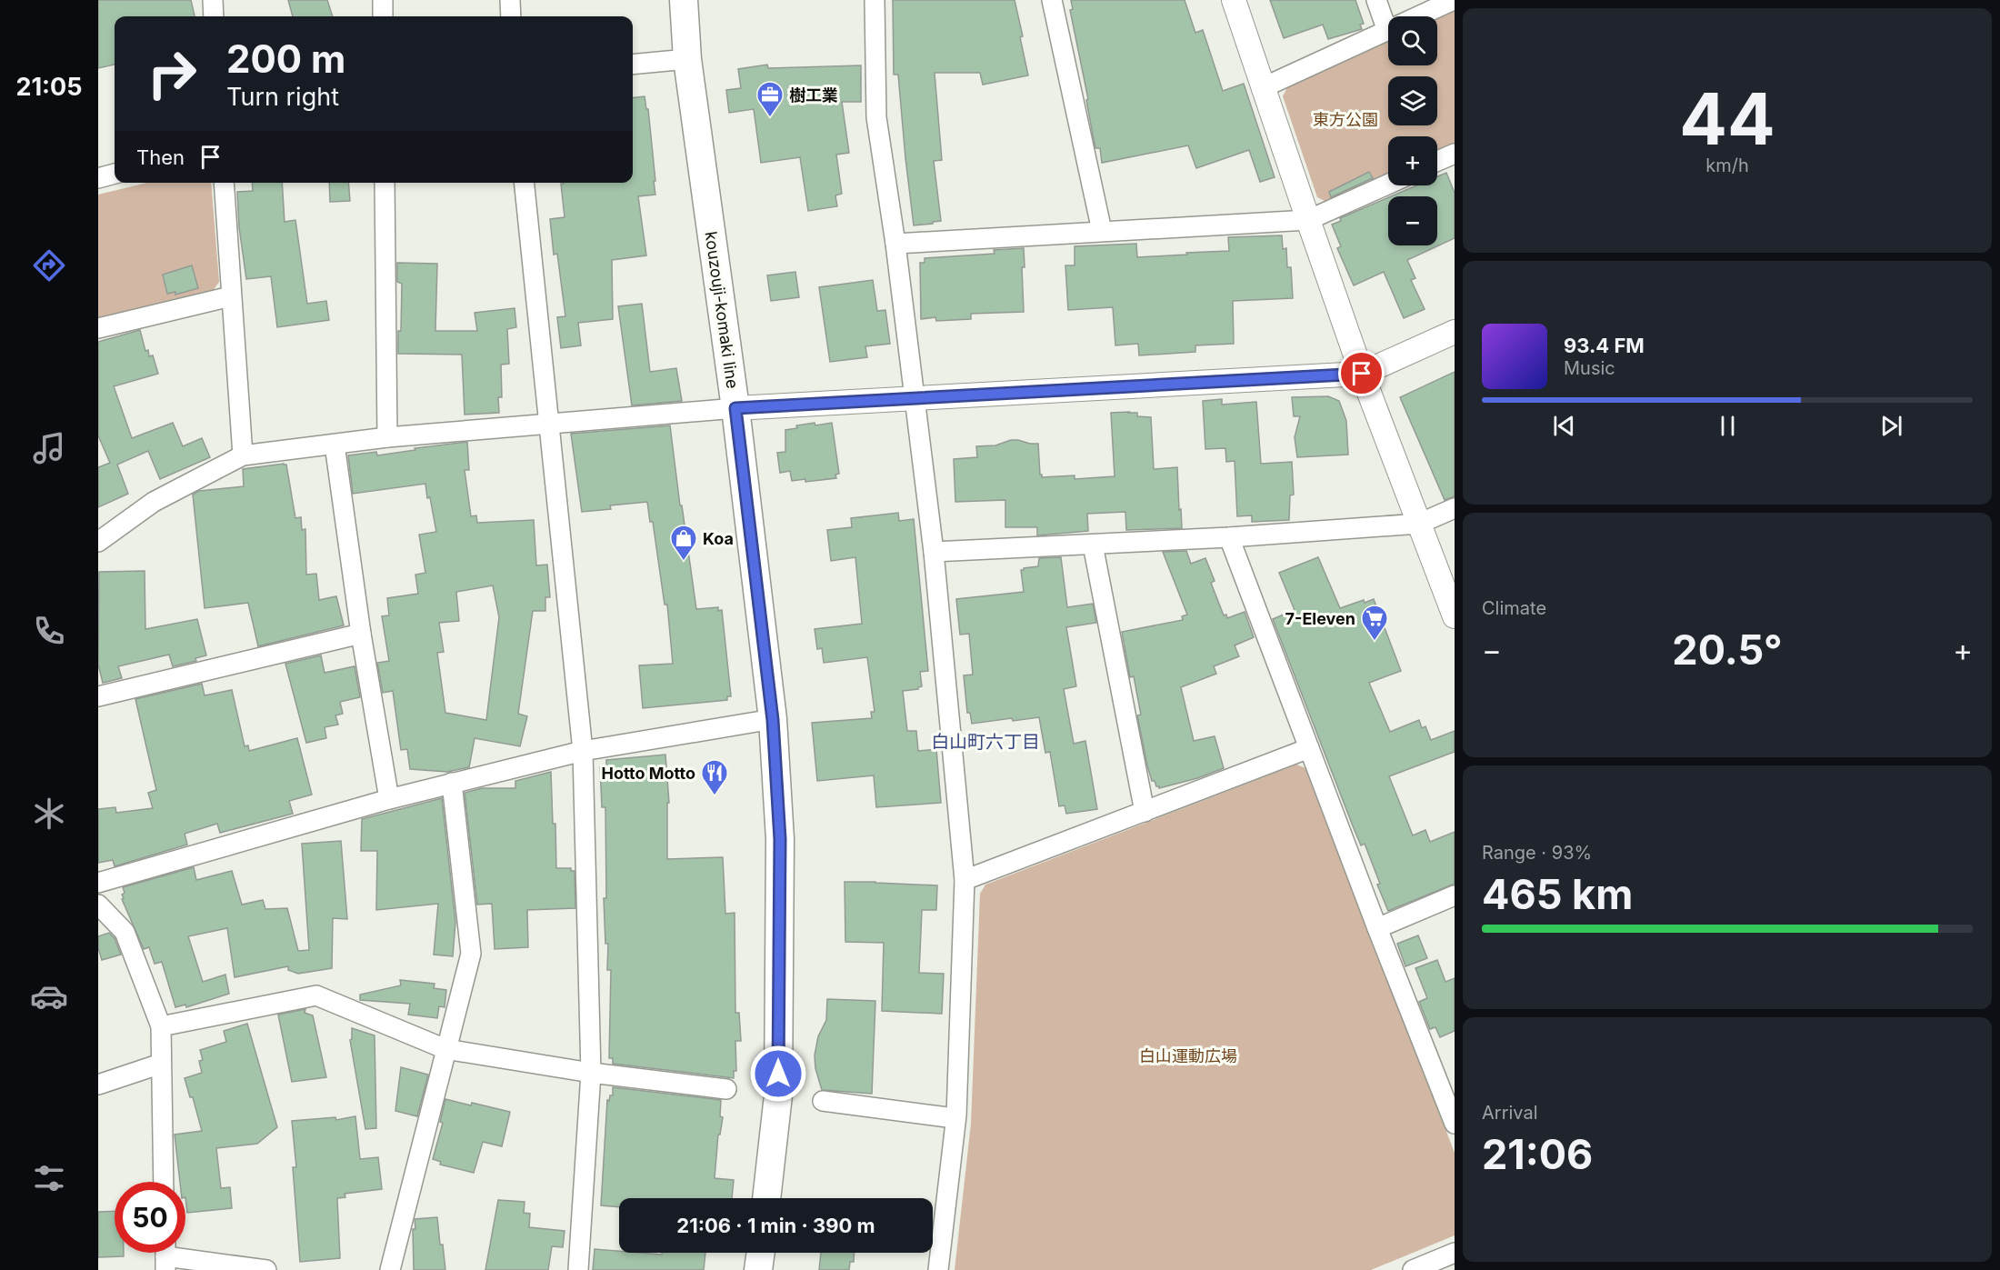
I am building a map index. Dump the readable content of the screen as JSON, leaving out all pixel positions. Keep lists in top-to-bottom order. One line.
{"streets":{"main road":["kouzouji-komaki line"]},"districts":["白山町六丁目"],"parks":["東方公園","白山運動広場"],"places":{"office":["樹工業"],"shop":["Koa"],"supermarket":["7-Eleven"],"restaurant":["Hotto Motto"]},"page":{"tabs":"21:05","tile":[["44","km/h"],"Climate",["Range · 93%","465 km"],["Arrival","21:06"]],"map_buttons":["+","−"],"turn":["200 m","Turn right"],"then":"Then","song":["93.4 FM","Music"],"heat":["−","20.5°","+"],"limit":"50","trip":"21:06 · 1 min · 390 m"}}
